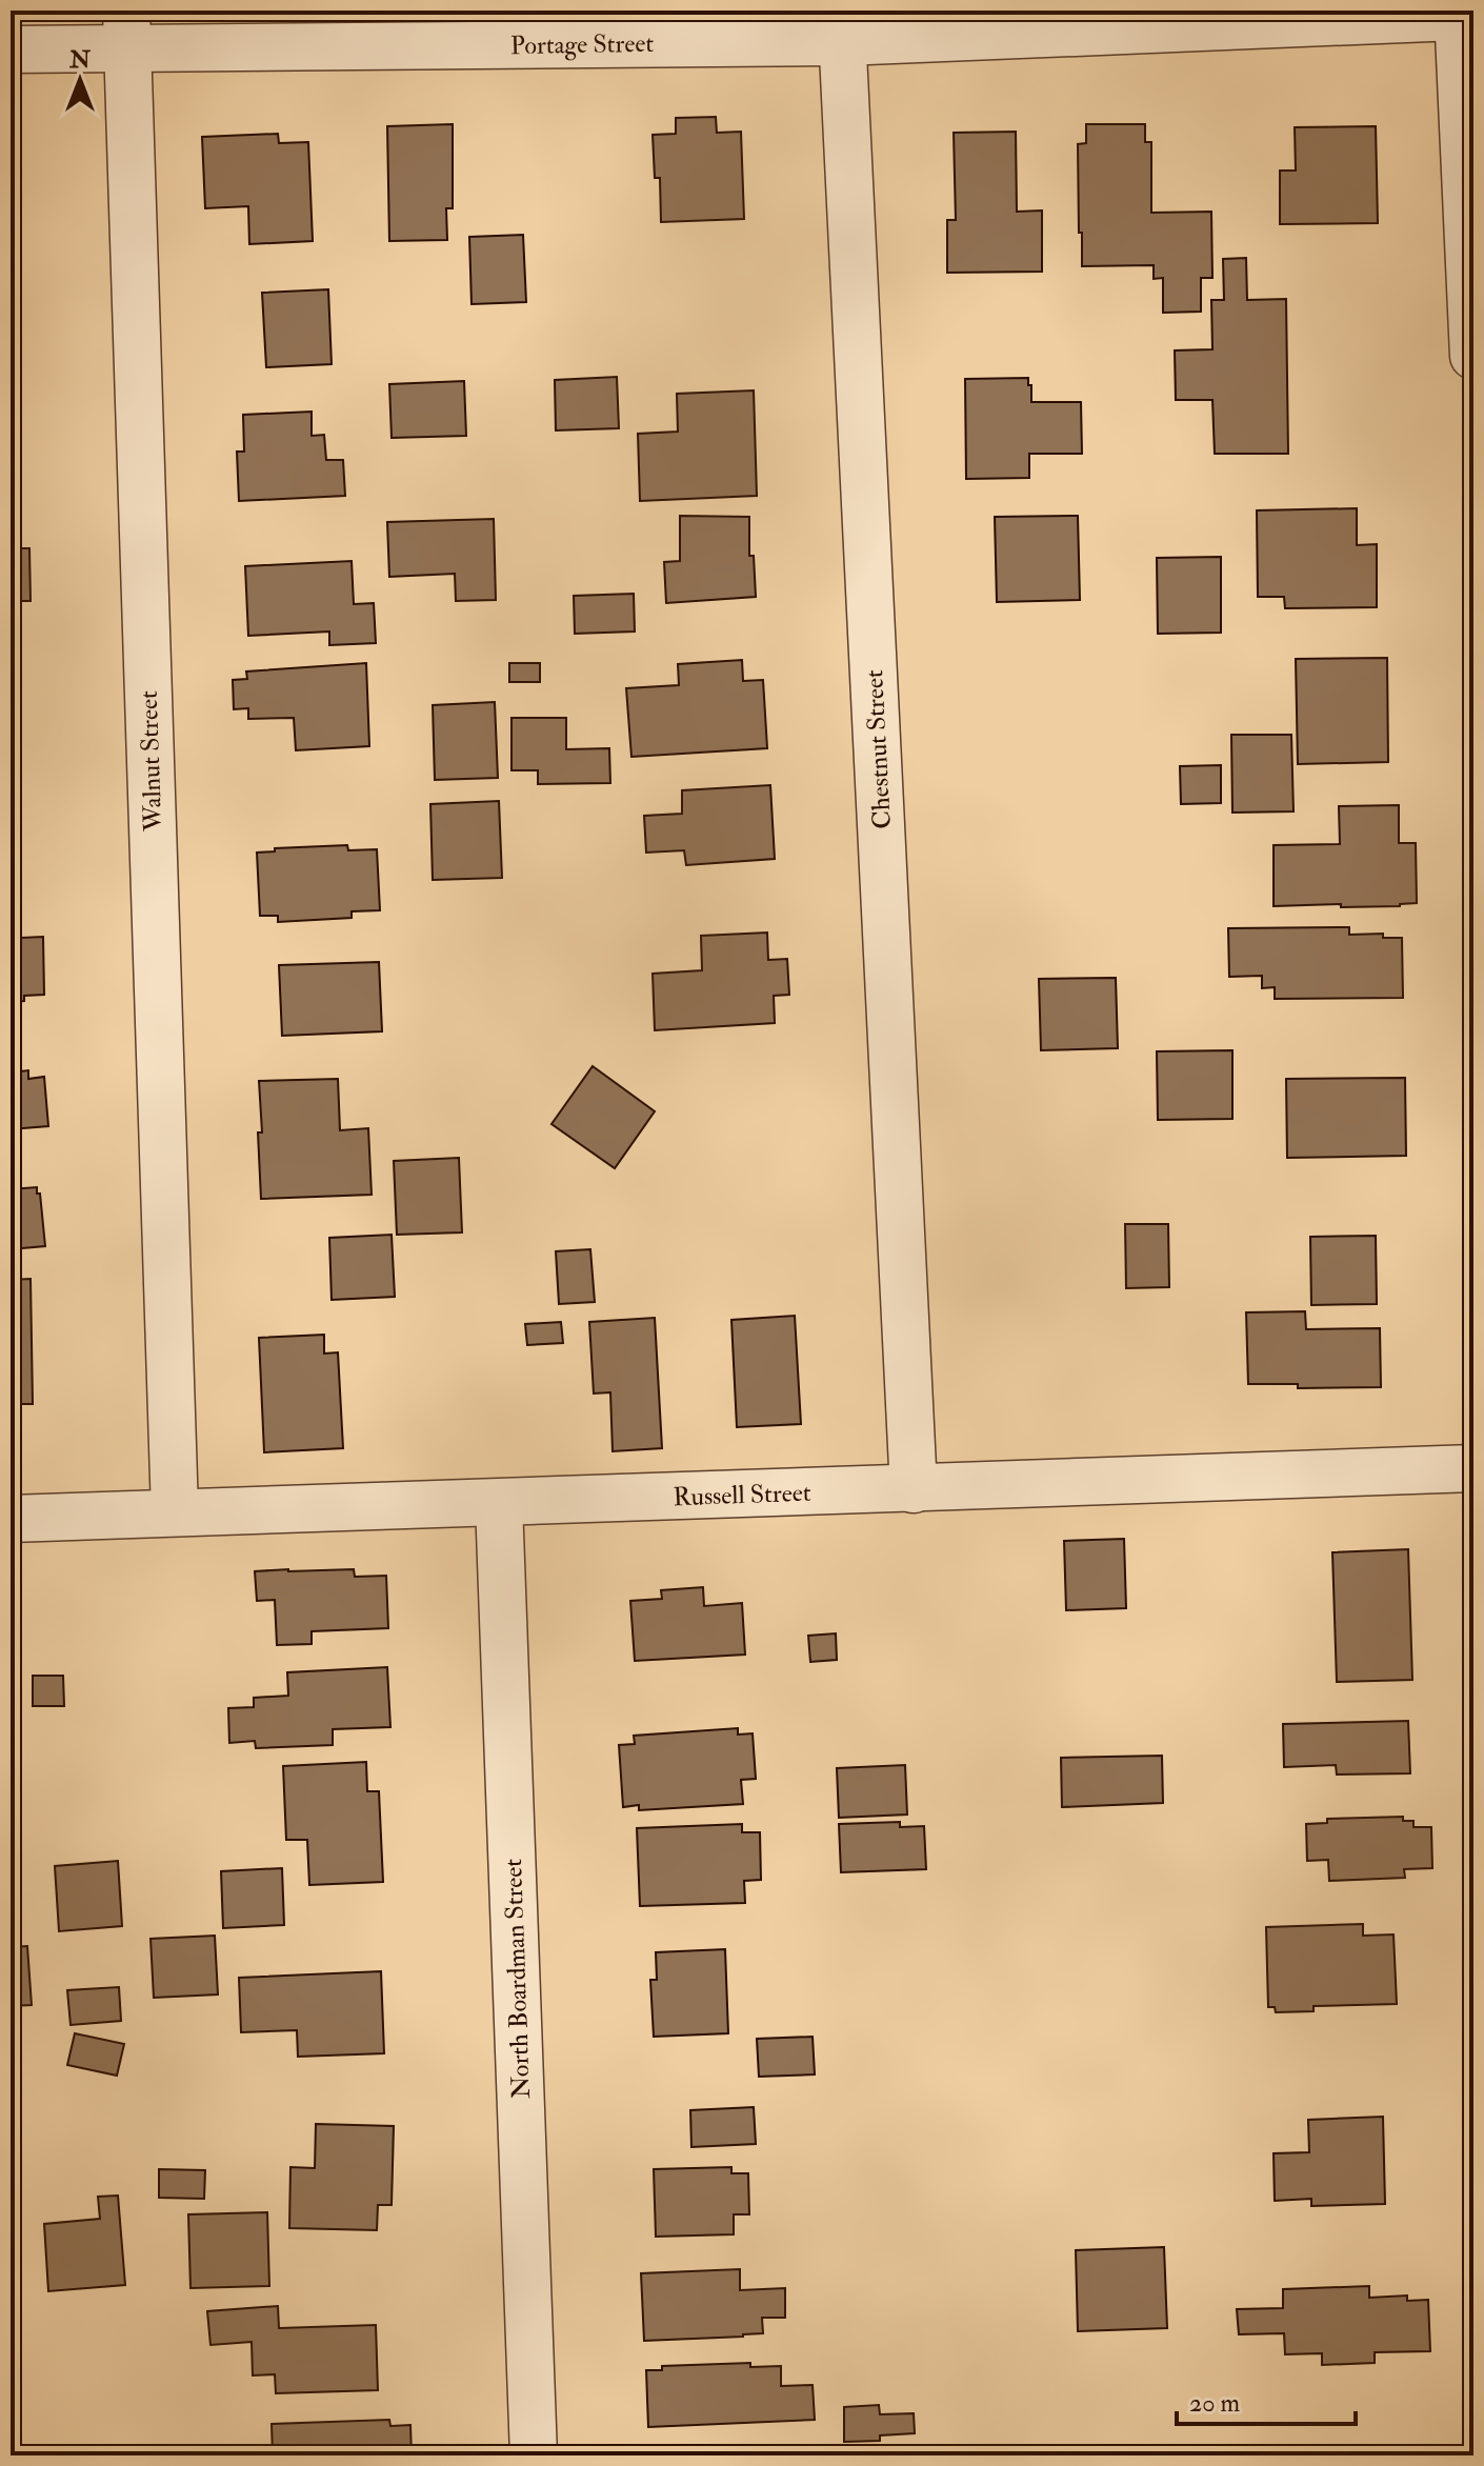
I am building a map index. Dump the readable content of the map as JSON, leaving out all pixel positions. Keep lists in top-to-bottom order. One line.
{"streets":{"street":["Portage Street","Chestnut Street","Walnut Street","Russell Street","North Boardman Street"]},"crossings":[["Portage Street","Chestnut Street"],["Portage Street","Walnut Street"],["Chestnut Street","Russell Street"],["Walnut Street","Russell Street"],["Russell Street","North Boardman Street"]],"scale_bar":"20 m","north":"top"}
